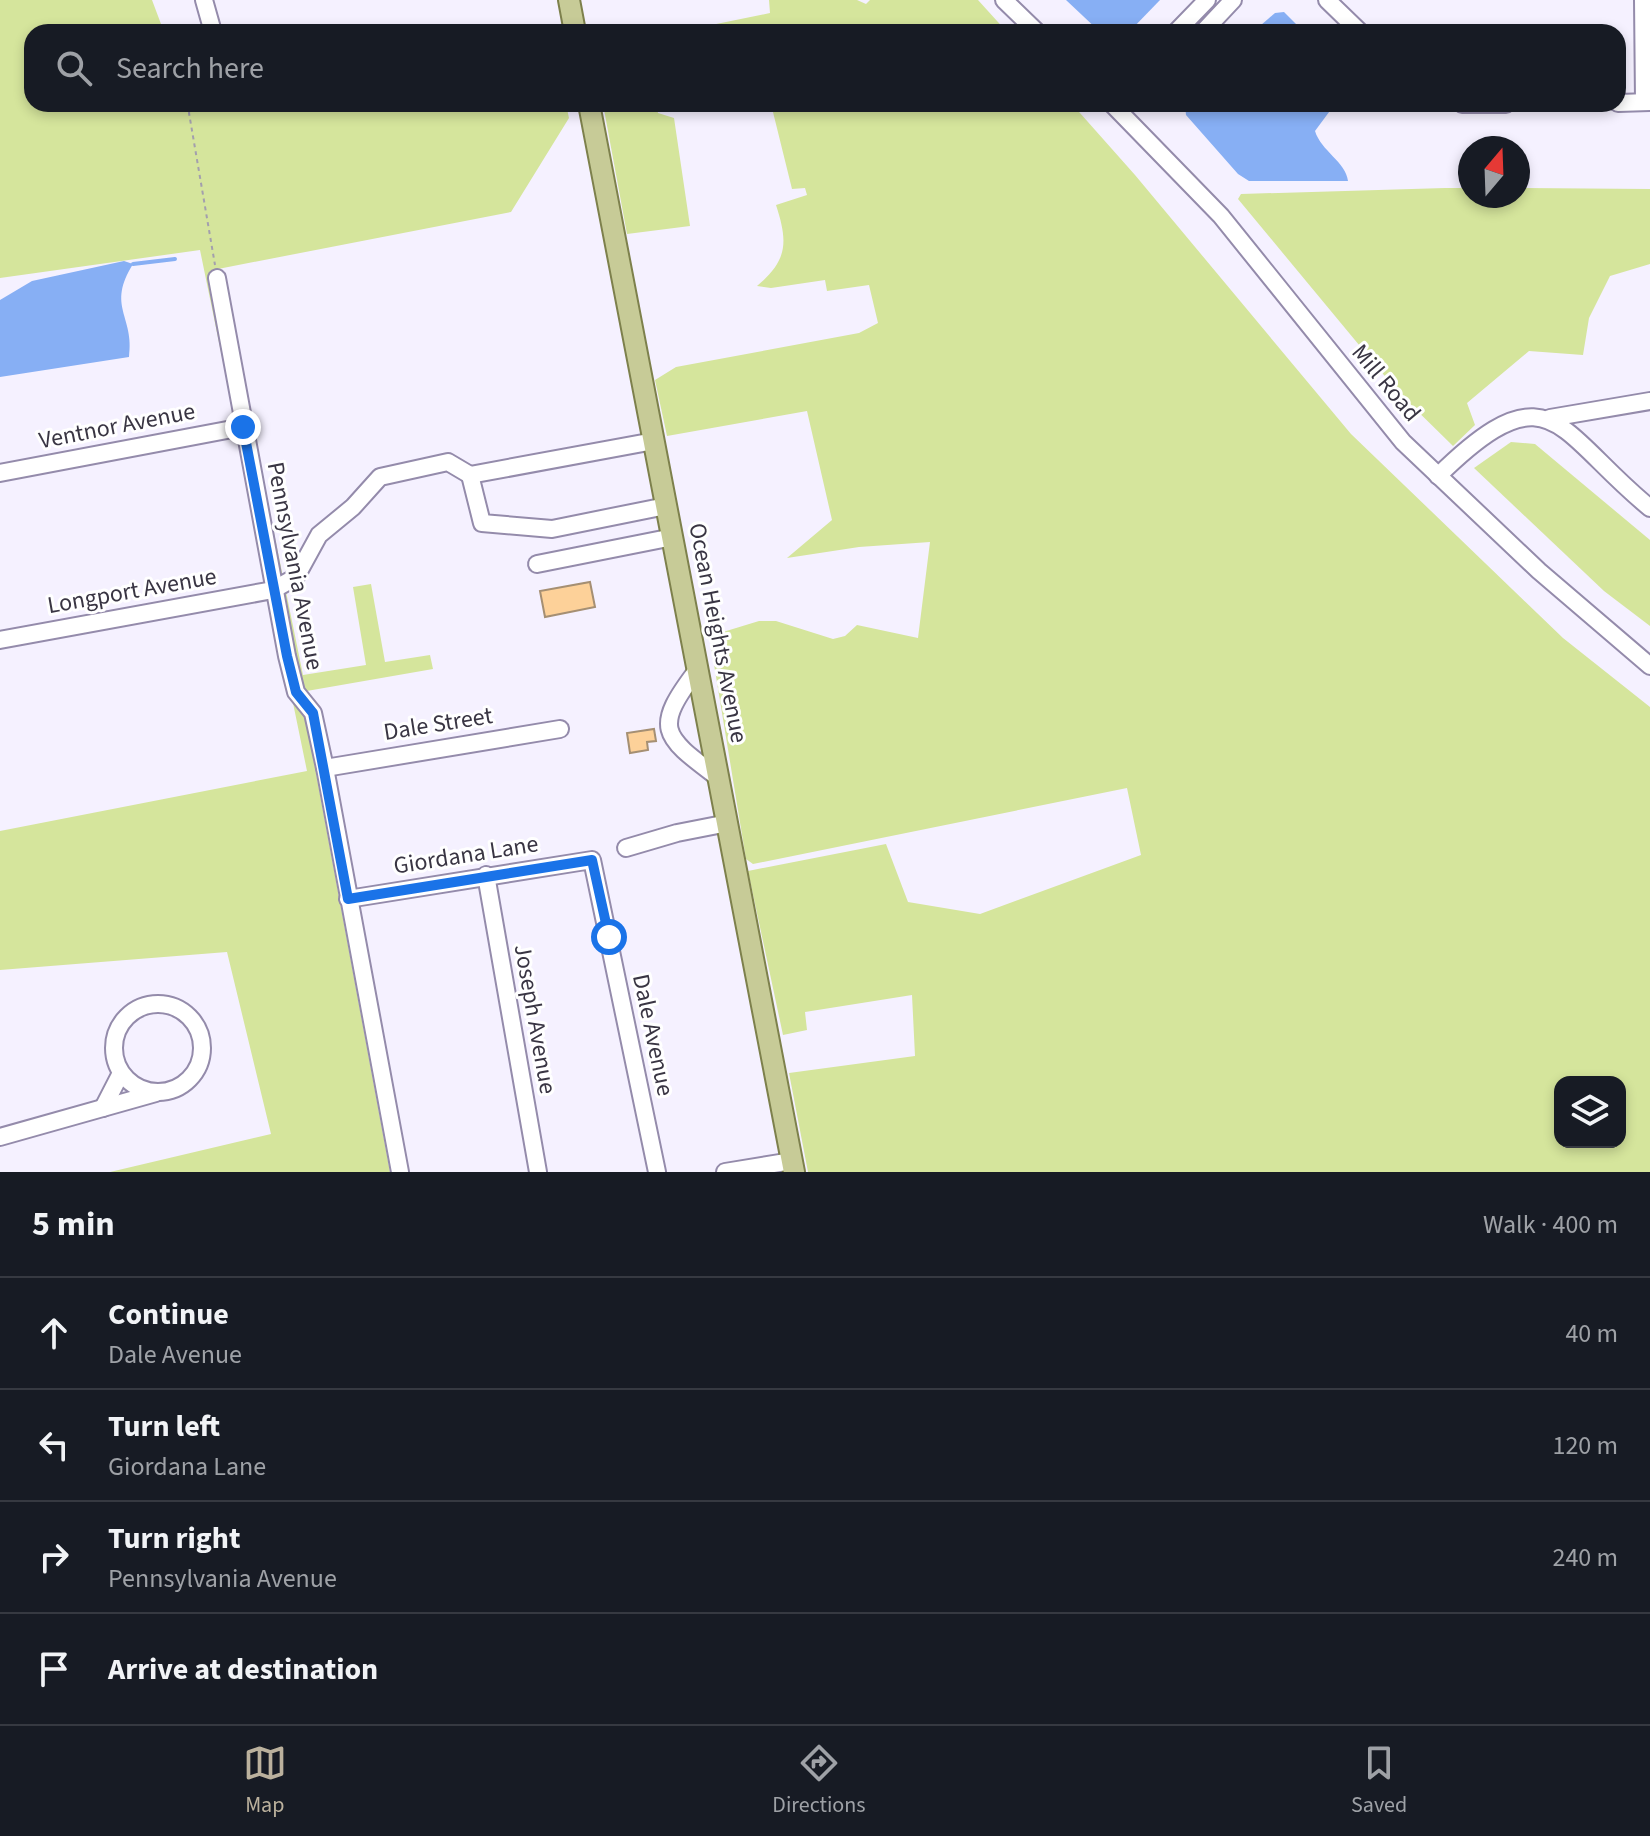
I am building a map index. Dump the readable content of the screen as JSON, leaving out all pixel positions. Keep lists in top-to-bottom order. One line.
{"streets":{"main road":["Ocean Heights Avenue"],"street":["Mill Road","Ventnor Avenue","Pennsylvania Avenue","Longport Avenue","Dale Street","Giordana Lane","Joseph Avenue","Dale Avenue"]},"crossings":[["Ventnor Avenue","Pennsylvania Avenue"],["Pennsylvania Avenue","Longport Avenue"],["Pennsylvania Avenue","Dale Street"],["Pennsylvania Avenue","Giordana Lane"],["Giordana Lane","Joseph Avenue"],["Giordana Lane","Dale Avenue"]],"north":"top","page":{"search":"Search here","heading":["5 min","Walk · 400 m"],"list":[["Continue","Dale Avenue","40 m"],["Turn left","Giordana Lane","120 m"],["Turn right","Pennsylvania Avenue","240 m"],"Arrive at destination"],"nav":["Map","Directions","Saved"]}}
